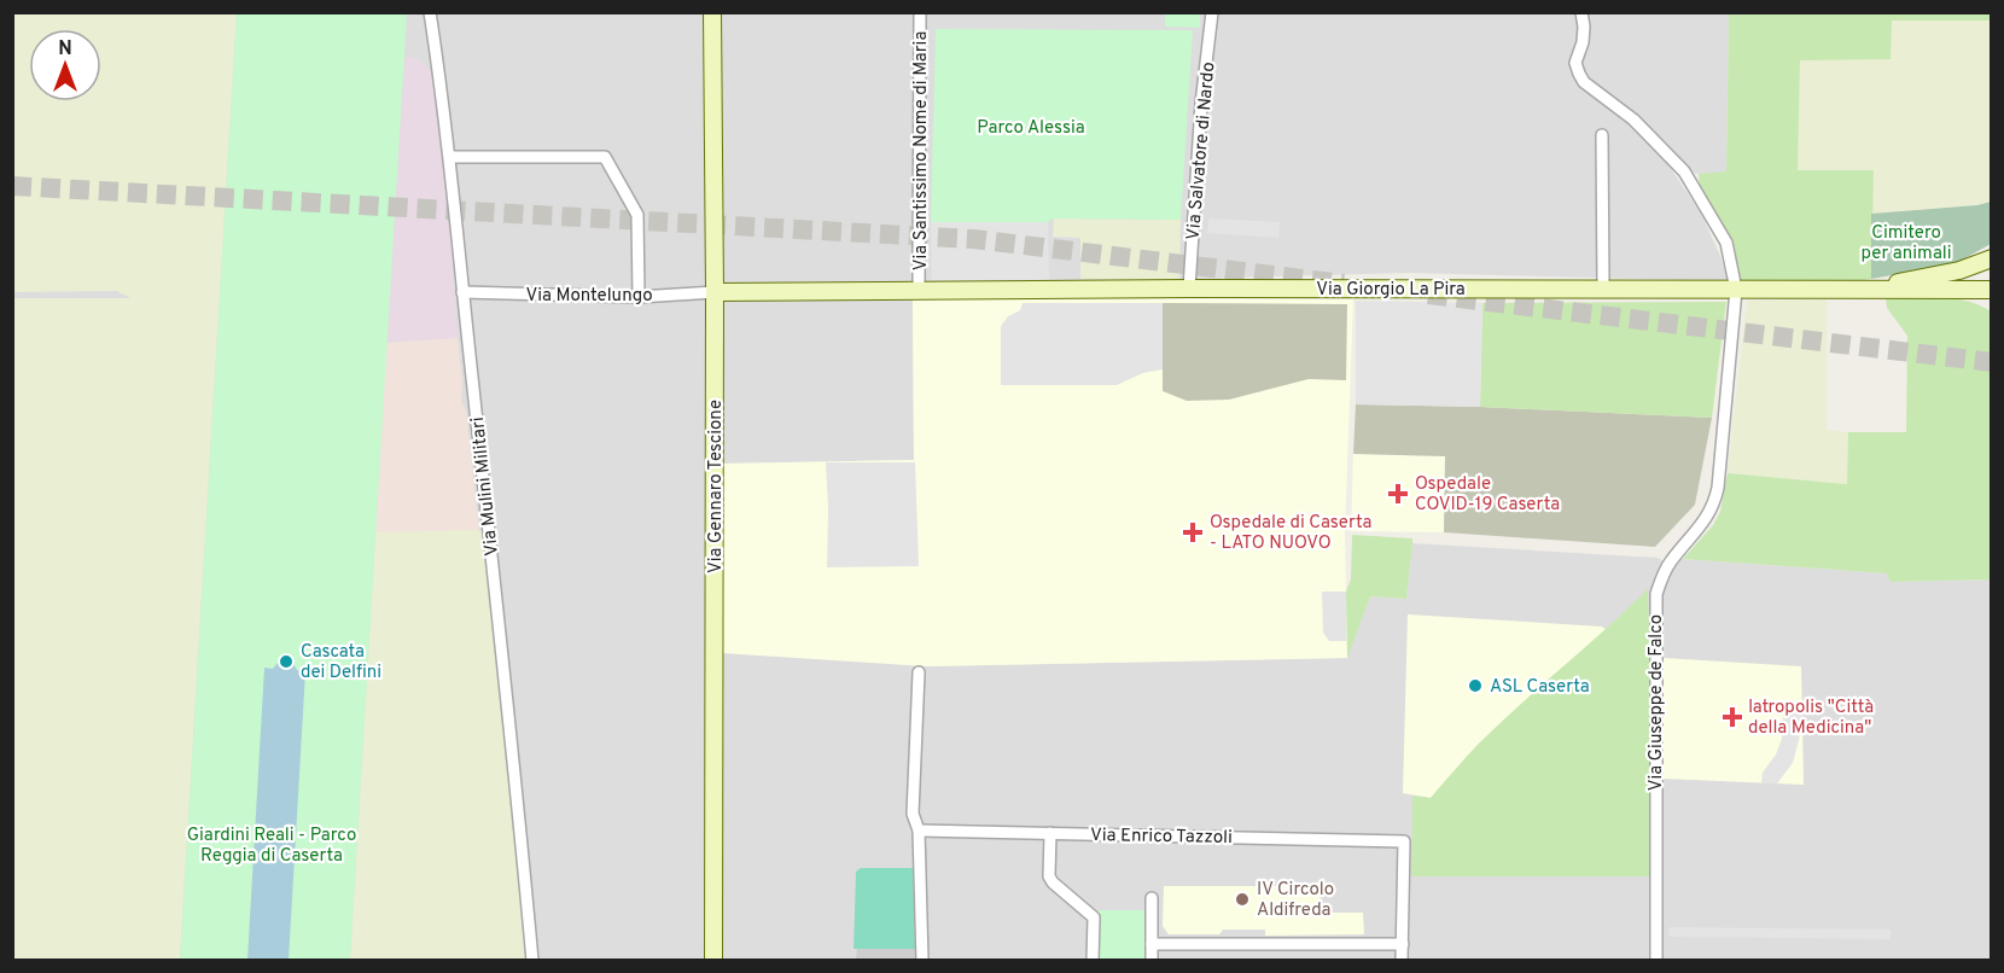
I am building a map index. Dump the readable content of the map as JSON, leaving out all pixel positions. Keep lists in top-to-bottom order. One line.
{"streets":{"street":["Via Santissimo Nome di Maria","Via Salvatore di Nardo","Via Giorgio La Pira","Via Montelungo","Via Mulini Militari","Via Gennaro Tescione","Via Giuseppe de Falco","Via Enrico Tazzoli"]},"crossings":[["Via Santissimo Nome di Maria","Via Giorgio La Pira"],["Via Salvatore di Nardo","Via Giorgio La Pira"],["Via Giorgio La Pira","Via Montelungo"],["Via Giorgio La Pira","Via Gennaro Tescione"],["Via Giorgio La Pira","Via Giuseppe de Falco"],["Via Montelungo","Via Mulini Militari"],["Via Montelungo","Via Gennaro Tescione"]],"parks":["Parco Alessia","Cimitero per animali","Giardini Reali - Parco Reggia di Caserta"],"places":{"health":["Ospedale COVID-19 Caserta","Ospedale di Caserta - LATO NUOVO","Iatropolis \"Città della Medicina\""],"other":["Cascata dei Delfini","ASL Caserta","IV Circolo Aldifreda"]},"north":"top"}
